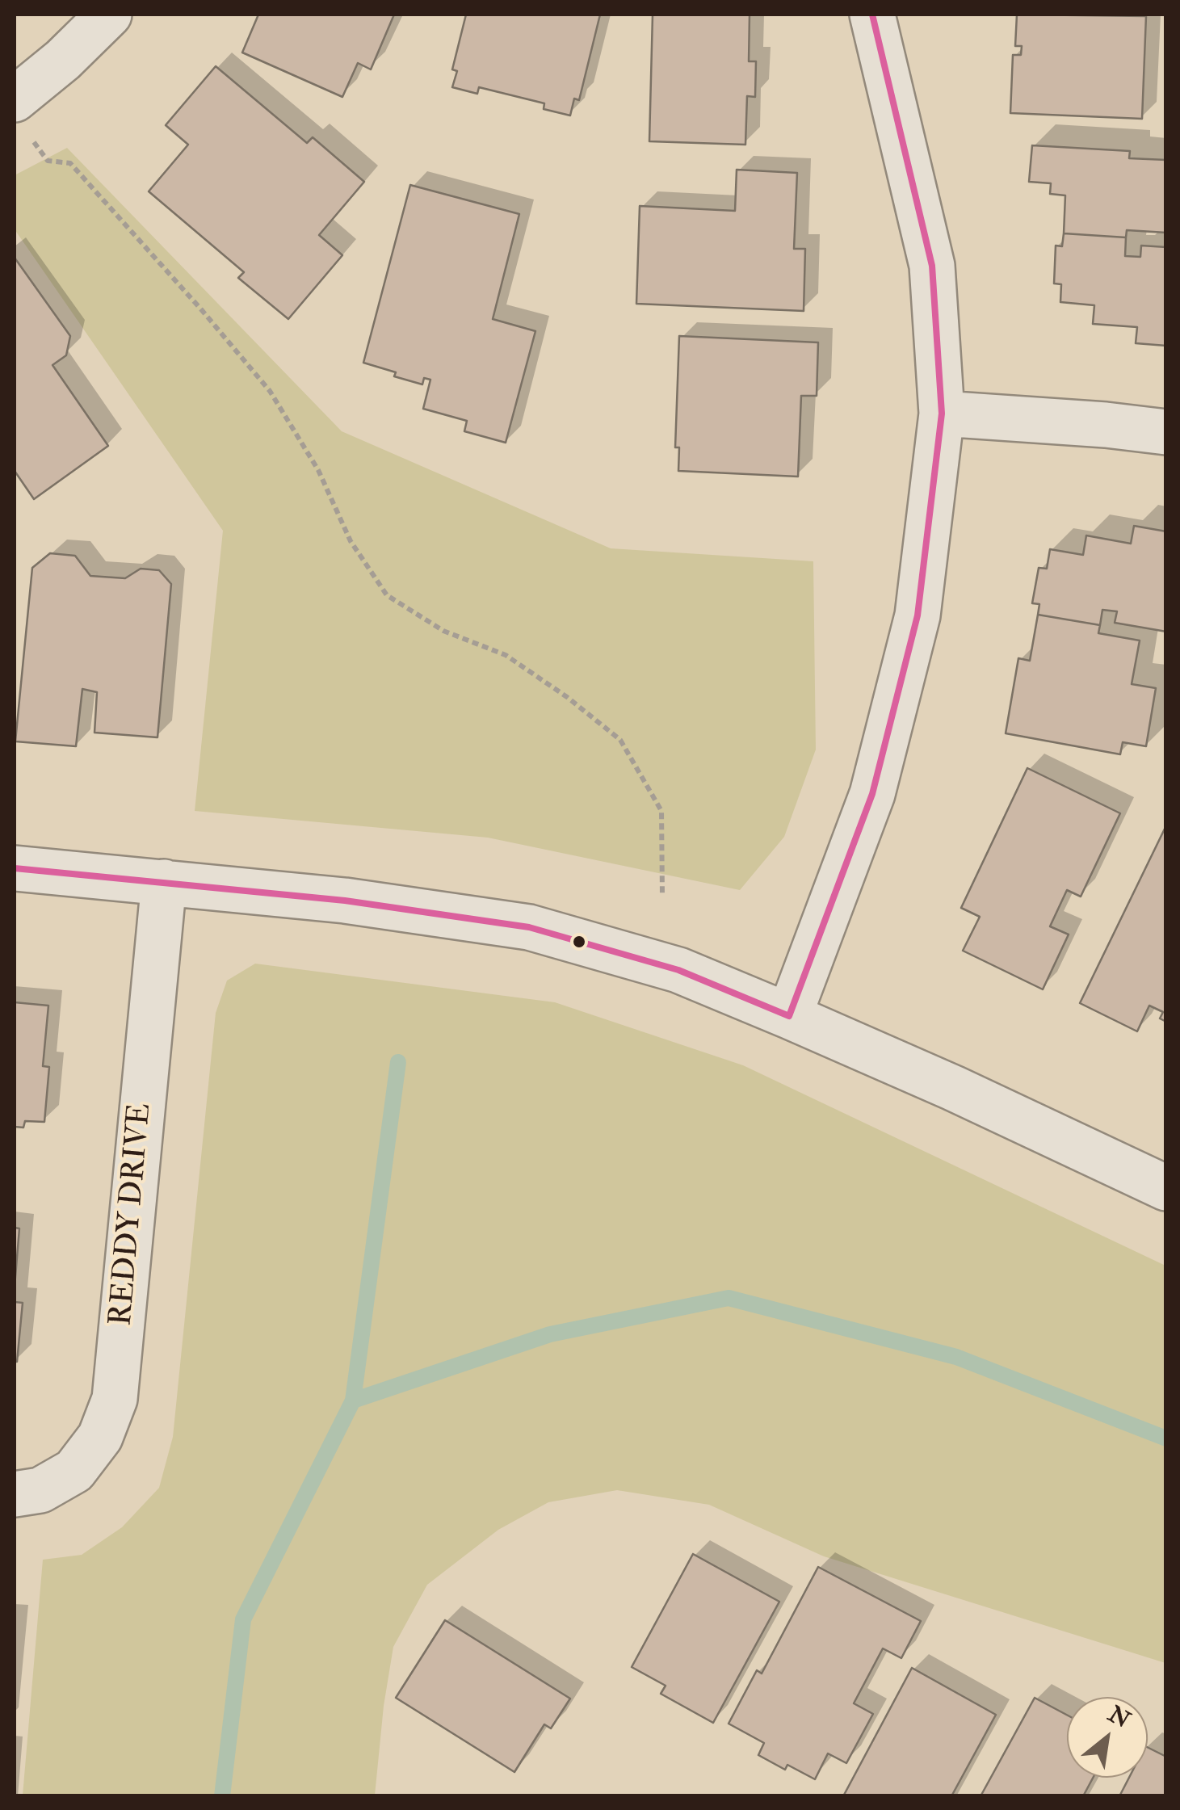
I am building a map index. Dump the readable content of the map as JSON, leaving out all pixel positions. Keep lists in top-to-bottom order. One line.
{"streets":{"street":["REDDY DRIVE"]},"north":"top right"}
